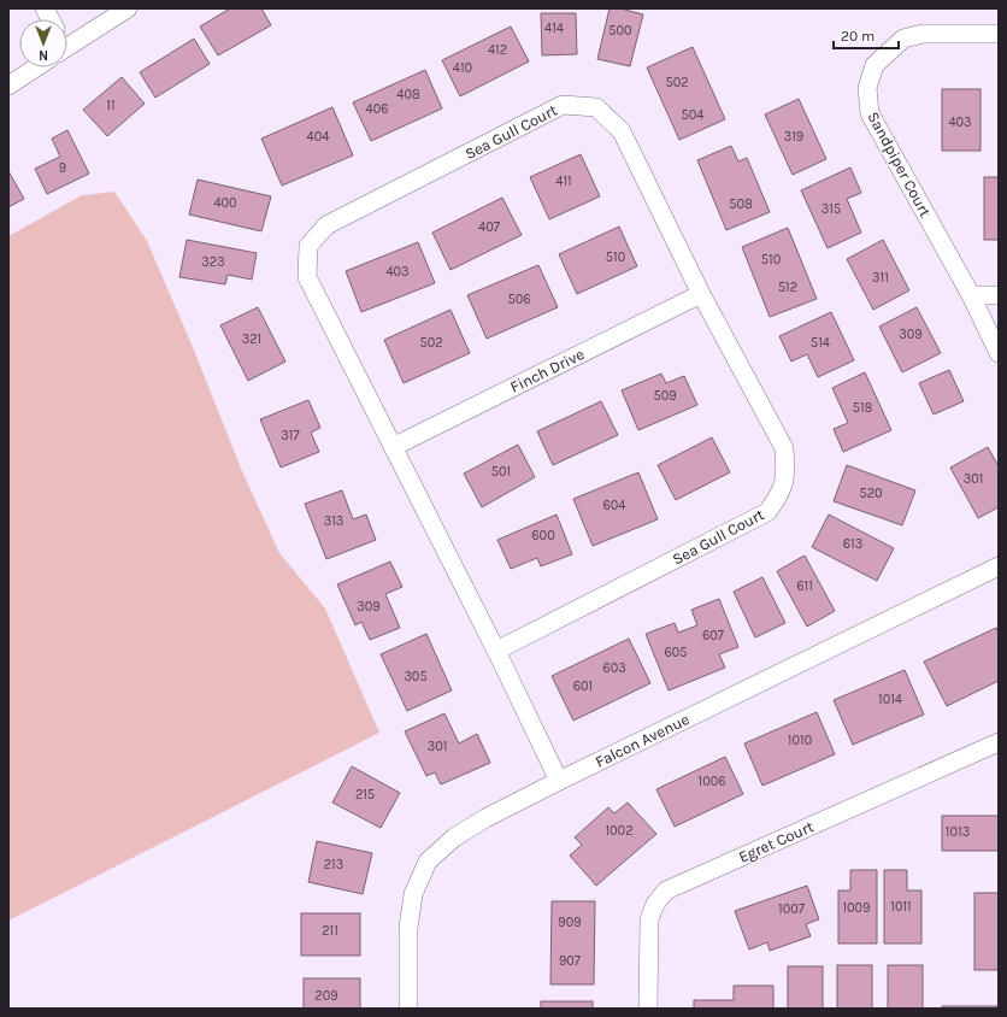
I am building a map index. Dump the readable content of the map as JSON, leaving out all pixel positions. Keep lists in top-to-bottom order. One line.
{"streets":{"street":["Sea Gull Court","Sandpiper Court","Finch Drive","Falcon Avenue","Egret Court"]},"crossings":[["Sea Gull Court","Finch Drive"],["Sea Gull Court","Falcon Avenue"]],"house_numbers":["414","500","412","410","502","408","11","406","504","403","404","319","9","411","400","508","315","407","510","510","323","403","311","512","506","309","321","502","514","509","518","317","501","301","520","604","313","600","613","611","309","607","605","603","305","601","1014","1010","301","1006","215","1002","1013","213","1011","1009","1007","909","211","907","209"],"scale_bar":"20 m","north":"bottom"}
